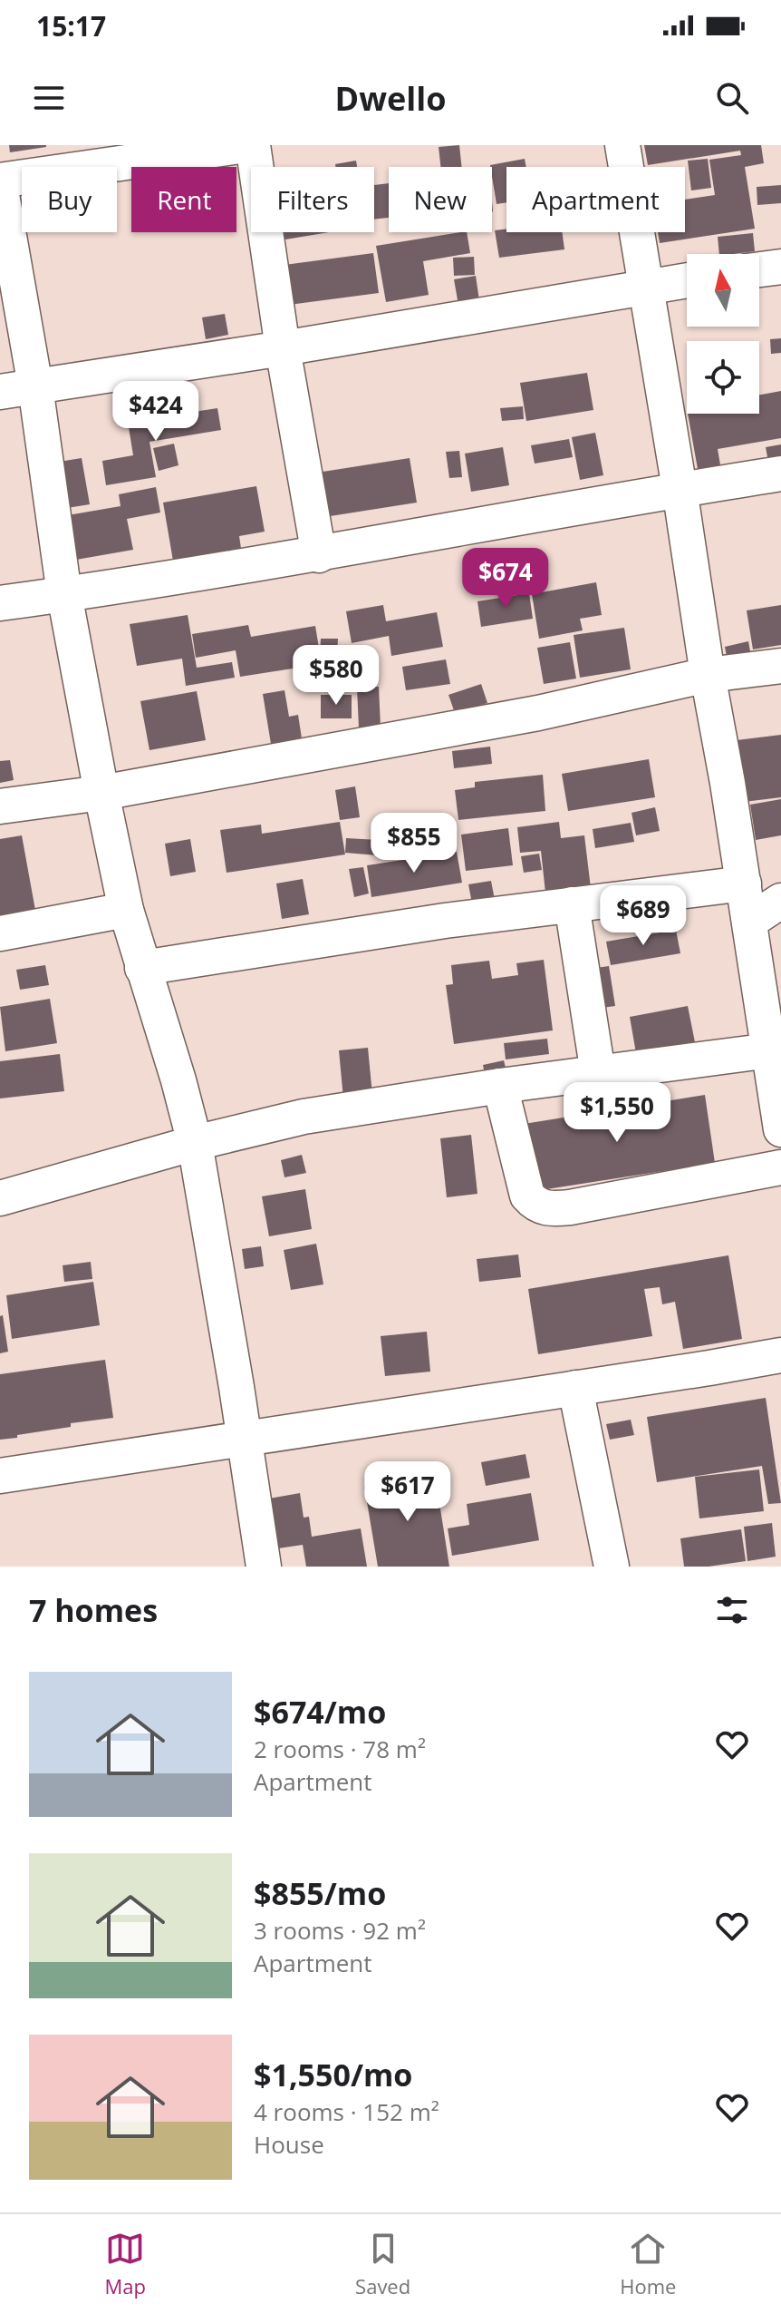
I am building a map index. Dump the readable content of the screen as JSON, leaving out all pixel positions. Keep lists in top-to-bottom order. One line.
{"north":"top","page":{"status":"15:17","header":"Dwello","chip":["Buy","Rent","Filters","New","Apartment"],"price":["$424","$674","$580","$855","$689","$1,550","$617"],"heading":"7 homes","list":[{"name":"$674/mo","note":"2 rooms · 78 m² · Apartment"},{"name":"$855/mo","note":"3 rooms · 92 m² · Apartment"},{"name":"$1,550/mo","note":"4 rooms · 152 m² · House"}],"tabs":["Map","Saved","Home"]}}
